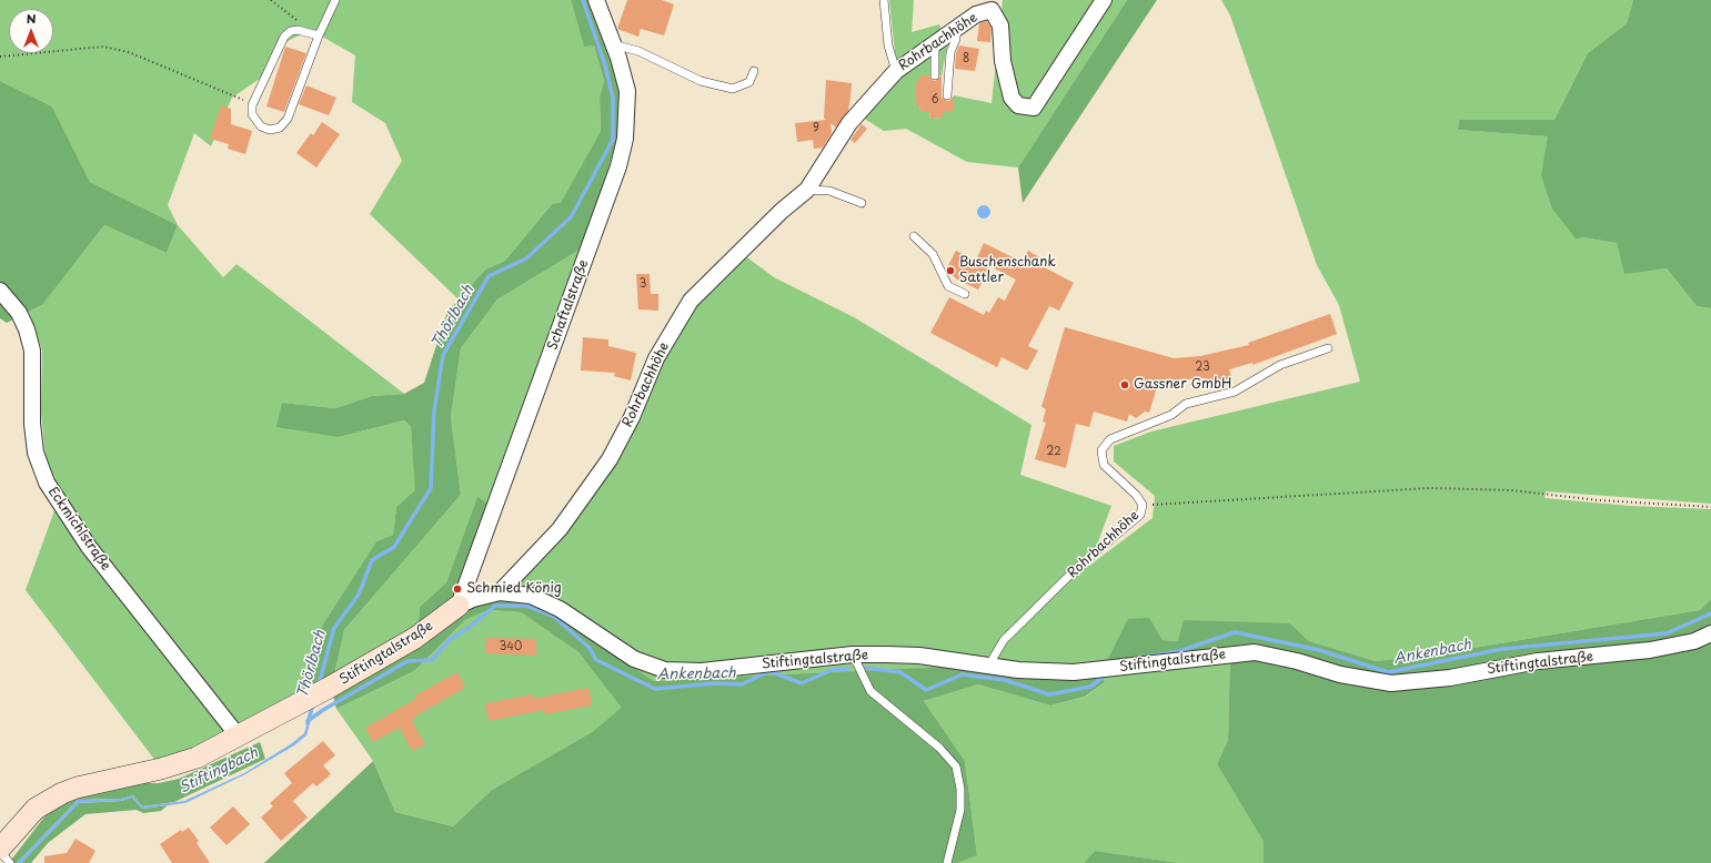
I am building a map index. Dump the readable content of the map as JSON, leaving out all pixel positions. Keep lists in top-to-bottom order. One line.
{"streets":{"street":["Rohrbachhöhe","Schaftalstraße","Eckmichlstraße","Stiftingtalstraße"]},"crossings":[["Rohrbachhöhe","Stiftingtalstraße"],["Schaftalstraße","Stiftingtalstraße"],["Eckmichlstraße","Stiftingtalstraße"]],"water":["Thörlbach","Ankenbach","Stiftingbach"],"places":["Buschenschank Sattler","Gassner GmbH","Schmied König"],"house_numbers":["8","6","9","3","23","22","340"],"north":"top"}
